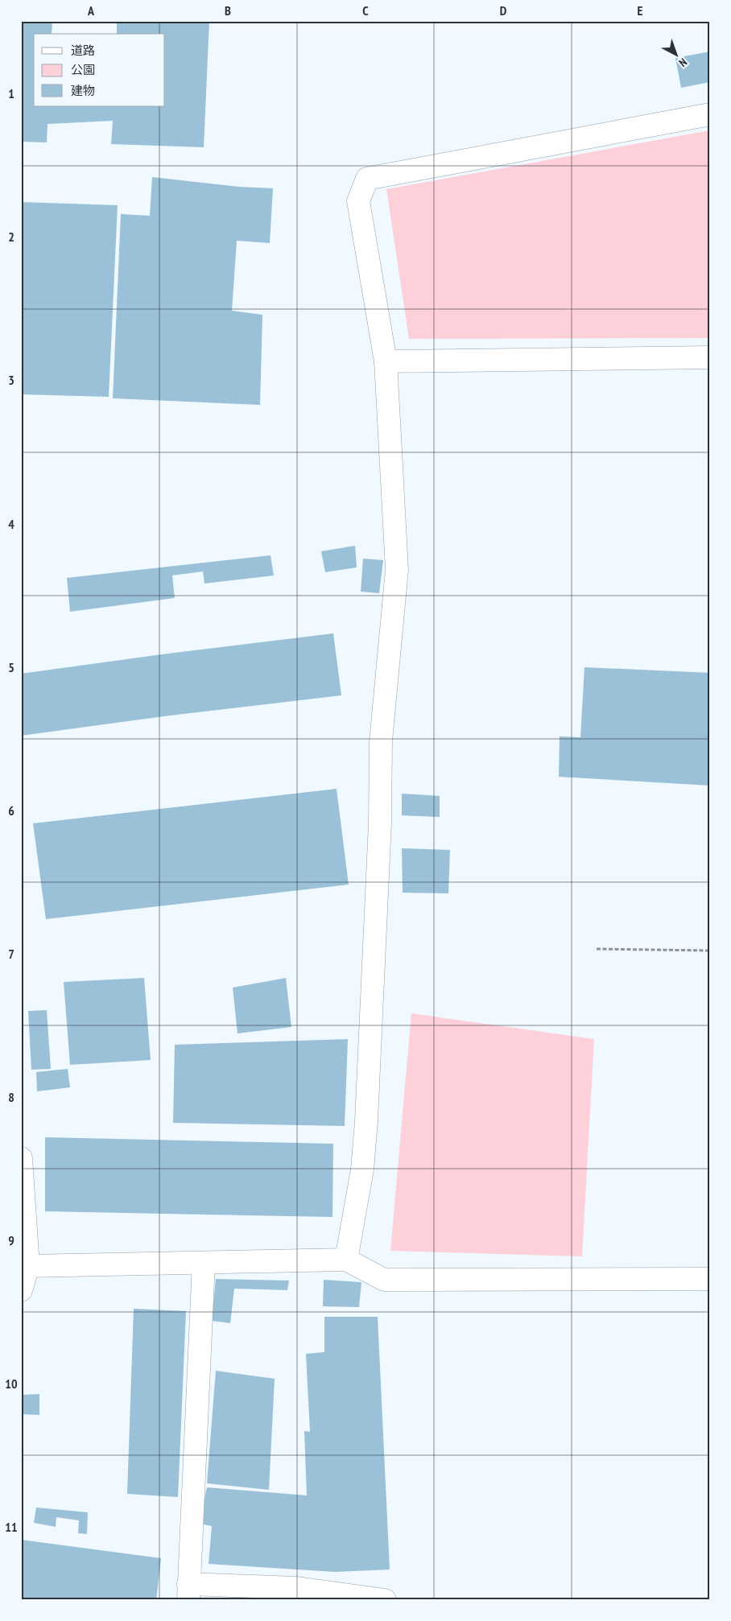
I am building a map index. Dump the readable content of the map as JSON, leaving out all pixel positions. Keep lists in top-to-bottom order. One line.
{"legend":["道路","公園","建物"],"north":"bottom right","grid":{"columns":["A","B","C","D","E"],"rows":["1","2","3","4","5","6","7","8","9","10","11"]}}
